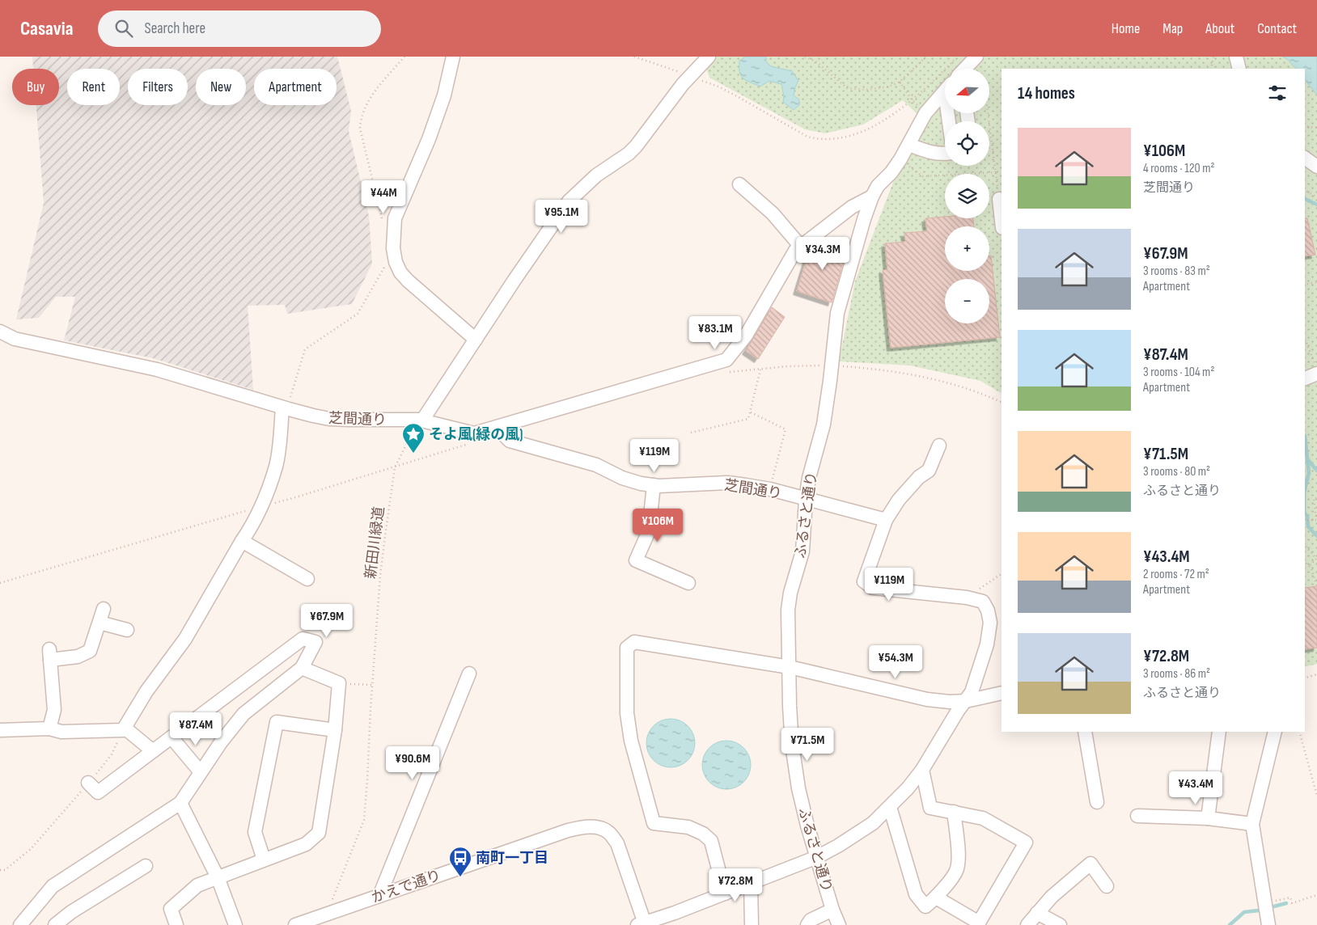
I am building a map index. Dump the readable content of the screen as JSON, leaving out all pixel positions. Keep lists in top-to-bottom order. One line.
{"streets":{"street":["芝間通り","ふるさと通り","かえで通り"],"path":["新田川緑道"]},"crossings":[["芝間通り","ふるさと通り"],["芝間通り","新田川緑道"]],"places":{"place":["そよ風(緑の風)"],"bus stop":["南町一丁目"]},"north":"left","page":{"header":"Casavia","search":"Search here","nav":["Home","Map","About","Contact"],"map_buttons":["+","−"],"chip":["Buy","Rent","Filters","New","Apartment"],"heading":"14 homes","list":[{"name":"¥106M","note":"4 rooms · 120 m² · 芝間通り"},{"name":"¥67.9M","note":"3 rooms · 83 m² · Apartment"},{"name":"¥87.4M","note":"3 rooms · 104 m² · Apartment"},{"name":"¥71.5M","note":"3 rooms · 80 m² · ふるさと通り"},{"name":"¥43.4M","note":"2 rooms · 72 m² · Apartment"},{"name":"¥72.8M","note":"3 rooms · 86 m² · ふるさと通り"}],"price":["¥44M","¥95.1M","¥34.3M","¥83.1M","¥119M","¥106M","¥119M","¥67.9M","¥54.3M","¥87.4M","¥71.5M","¥90.6M","¥43.4M","¥72.8M"]}}
